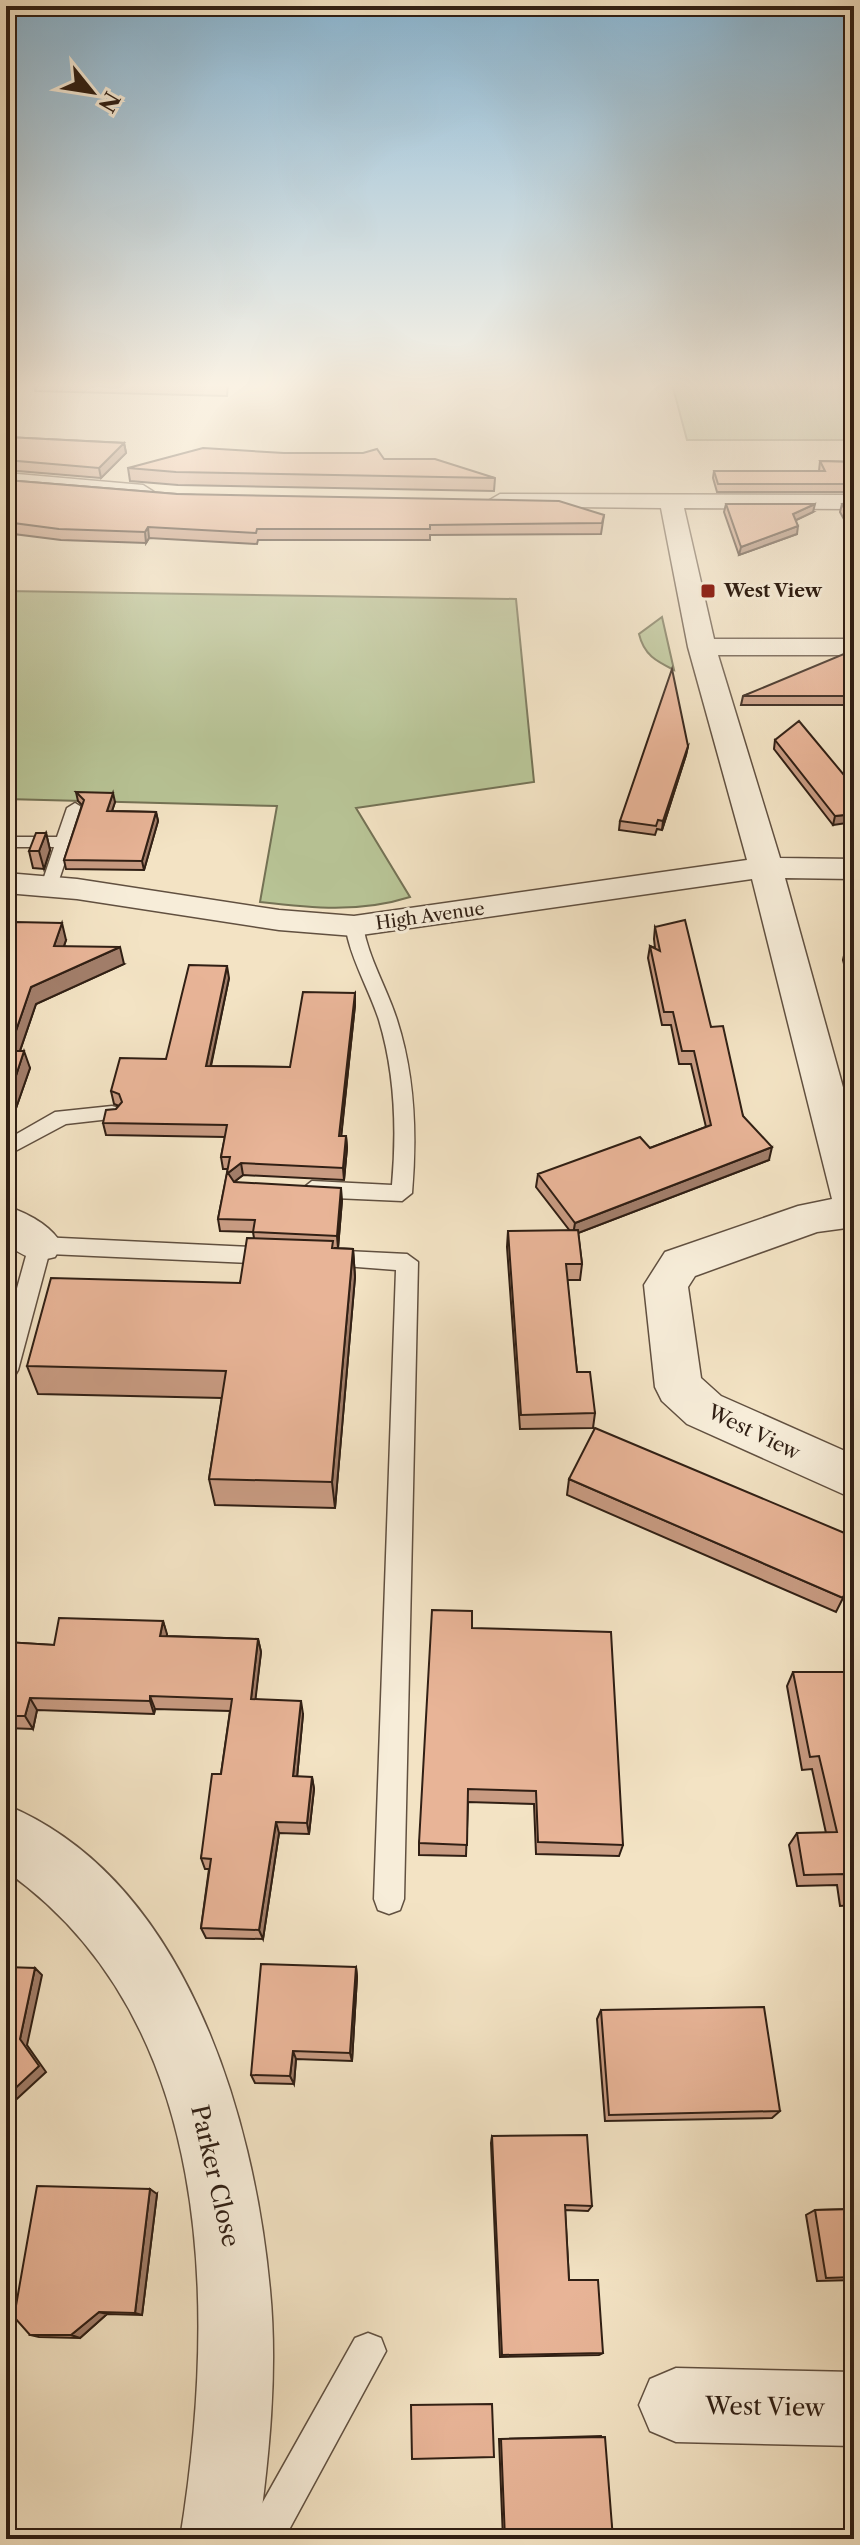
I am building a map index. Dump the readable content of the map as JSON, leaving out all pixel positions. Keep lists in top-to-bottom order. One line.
{"streets":{"street":["High Avenue","West View","Parker Close"]},"places":{"transit":["West View"]},"north":"bottom right"}
